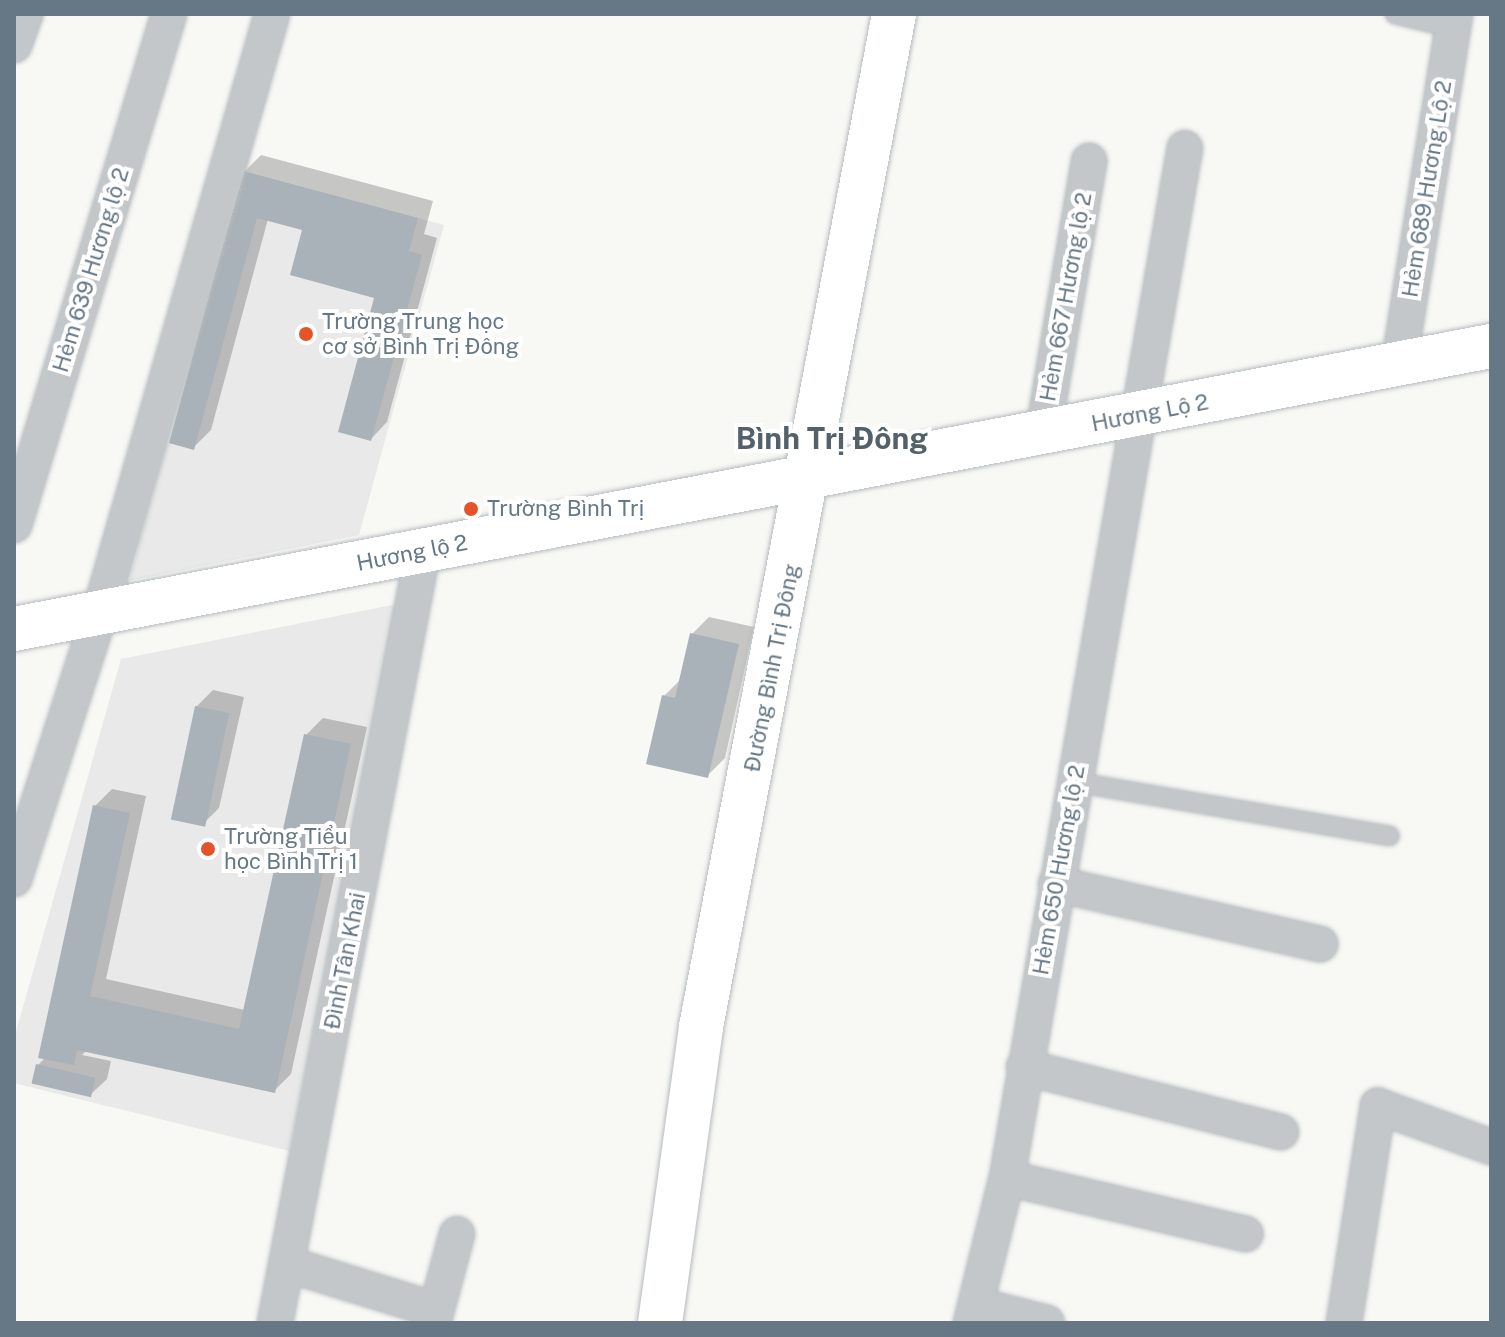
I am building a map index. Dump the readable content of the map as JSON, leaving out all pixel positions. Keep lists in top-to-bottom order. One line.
{"streets":{"main road":["Hương Lộ 2","Hương lộ 2","Đường Bình Trị Đông"],"street":["Hẻm 689 Hương Lộ 2","Hẻm 639 Hương lộ 2","Hẻm 667 Hương lộ 2","Hẻm 650 Hương lộ 2","Đình Tân Khai"]},"crossings":[["Hẻm 689 Hương Lộ 2","Hương Lộ 2"],["Hẻm 667 Hương lộ 2","Hương Lộ 2"],["Hương Lộ 2","Hương lộ 2"],["Hương Lộ 2","Đường Bình Trị Đông"],["Hương Lộ 2","Hẻm 650 Hương lộ 2"],["Hương lộ 2","Đường Bình Trị Đông"],["Hương lộ 2","Đình Tân Khai"]],"districts":["Bình Trị Đông"],"places":["Trường Trung học cơ sở Bình Trị Đông","Trường Bình Trị","Trường Tiểu học Bình Trị 1"]}
